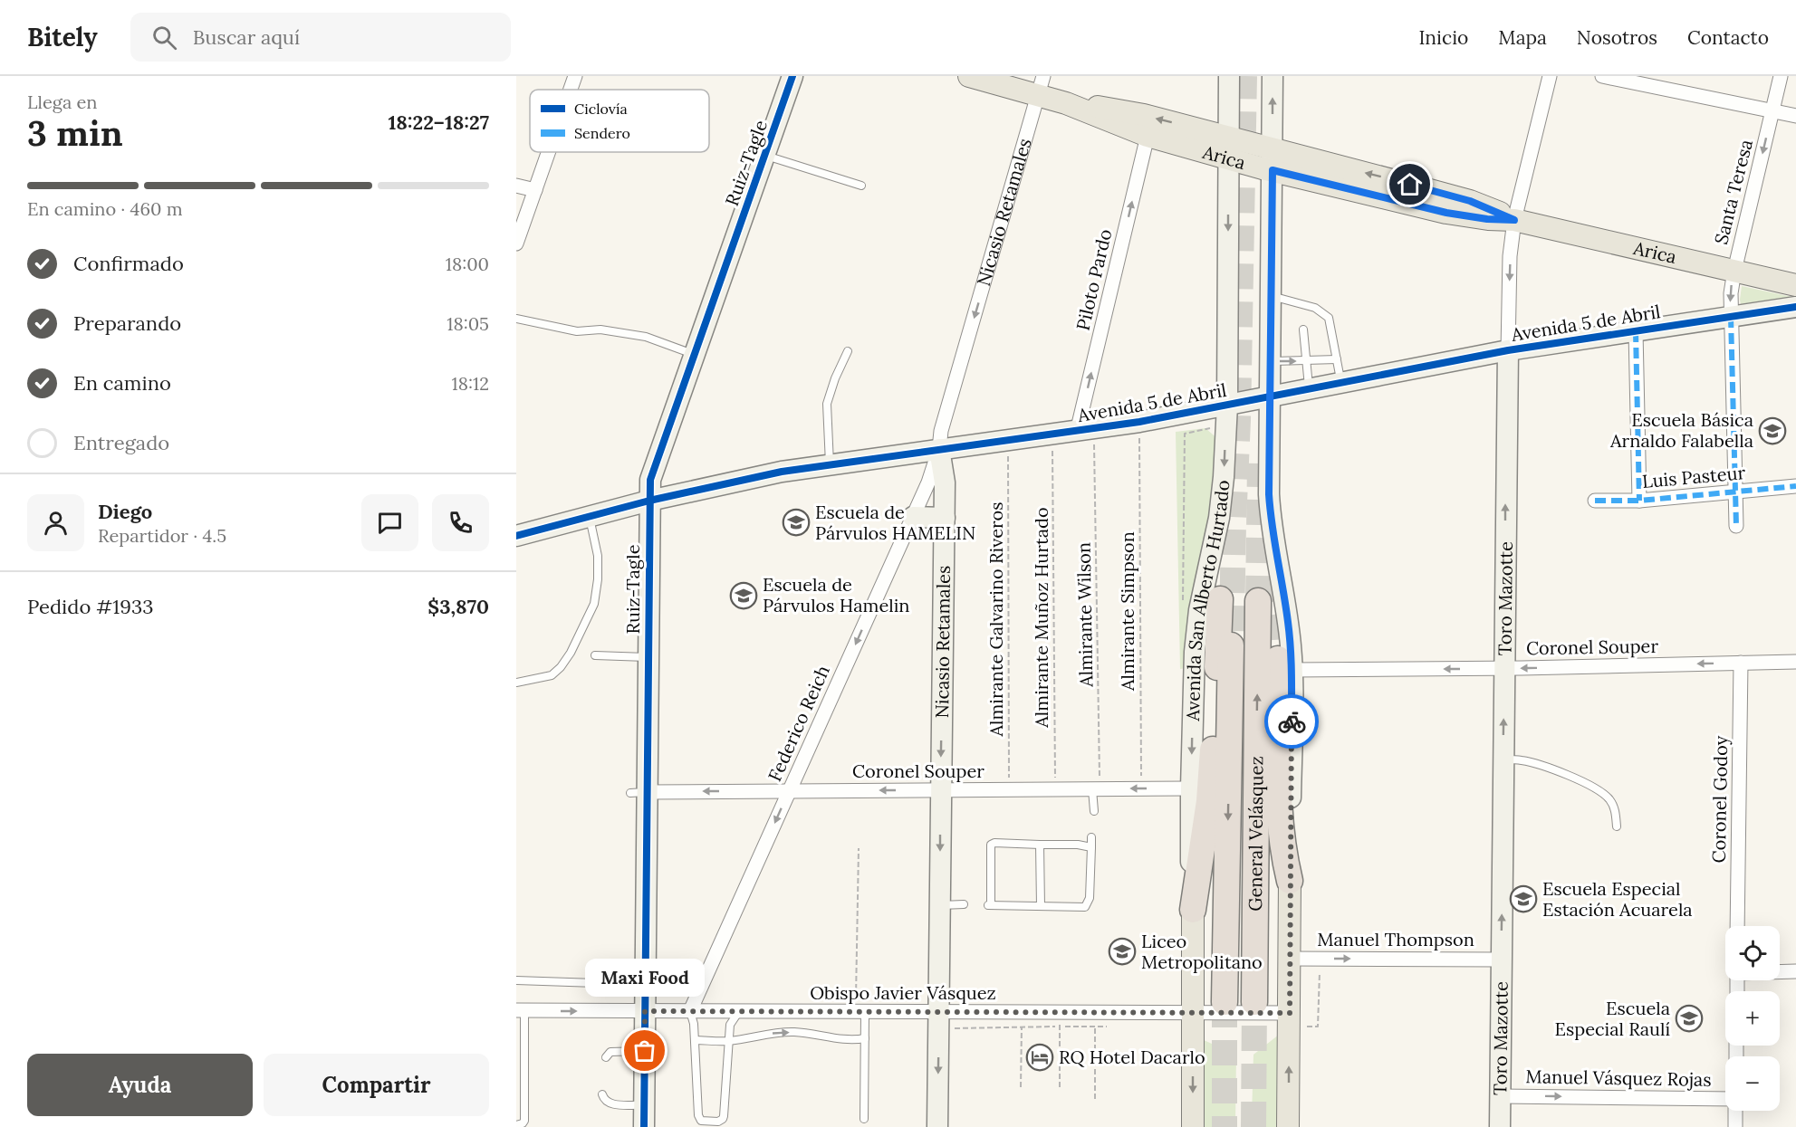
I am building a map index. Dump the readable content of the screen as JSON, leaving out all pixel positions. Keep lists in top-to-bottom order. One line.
{"streets":{"highway":["General Velásquez"],"main road":["Arica","Avenida San Alberto Hurtado"],"street":["Ruiz-Tagle","Santa Teresa","Nicasio Retamales","Piloto Pardo","Avenida 5 de Abril","Luis Pasteur","Toro Mazotte","Coronel Souper","Federico Reich","Coronel Godoy","Manuel Thompson","Obispo Javier Vásquez","Manuel Vásquez Rojas"],"path":["Almirante Simpson","Almirante Wilson","Almirante Muñoz Hurtado","Almirante Galvarino Riveros"]},"crossings":[["Arica","Santa Teresa"],["Arica","Nicasio Retamales"],["Arica","Piloto Pardo"],["Arica","Toro Mazotte"],["Arica","Avenida San Alberto Hurtado"],["Ruiz-Tagle","Avenida 5 de Abril"],["Ruiz-Tagle","Coronel Souper"],["Ruiz-Tagle","Obispo Javier Vásquez"],["Santa Teresa","Avenida 5 de Abril"],["Nicasio Retamales","Avenida 5 de Abril"],["Nicasio Retamales","Coronel Souper"],["Nicasio Retamales","Federico Reich"],["Nicasio Retamales","Obispo Javier Vásquez"],["Piloto Pardo","Avenida 5 de Abril"],["Avenida 5 de Abril","Toro Mazotte"],["Avenida 5 de Abril","Avenida San Alberto Hurtado"],["Avenida 5 de Abril","Federico Reich"],["Toro Mazotte","Coronel Souper"],["Toro Mazotte","Manuel Thompson"],["Toro Mazotte","Manuel Vásquez Rojas"],["Avenida San Alberto Hurtado","Coronel Souper"],["Avenida San Alberto Hurtado","Obispo Javier Vásquez"],["Almirante Wilson","Coronel Souper"],["Coronel Souper","Federico Reich"],["Coronel Souper","Coronel Godoy"],["Federico Reich","Obispo Javier Vásquez"]],"one_way":["Santa Teresa","Nicasio Retamales","Piloto Pardo","Coronel Souper","Federico Reich","Manuel Thompson","Manuel Vásquez Rojas"],"places":{"school or university":["Escuela Básica Arnaldo Falabella","Escuela de Párvulos HAMELIN","Escuela de Párvulos Hamelin","Escuela Especial Estación Acuarela","Liceo Metropolitano","Escuela Especial Raulí"],"other":["Maxi Food"],"hotel":["RQ Hotel Dacarlo"]},"legend":["Ciclovía","Sendero"],"page":{"header":"Bitely","search":"Buscar aquí","nav":["Inicio","Mapa","Nosotros","Contacto"],"heading":["3 min","Llega en","18:22–18:27"],"panel":["Diego","Repartidor · 4.5","Pedido #1933","$3,870"],"bar":"En camino · 460 m","list":[["Confirmado","18:00"],["Preparando","18:05"],["En camino","18:12"],"Entregado"],"map_buttons":["+","−"],"bubble":"Maxi Food","buttons":["Ayuda","Compartir"]}}
